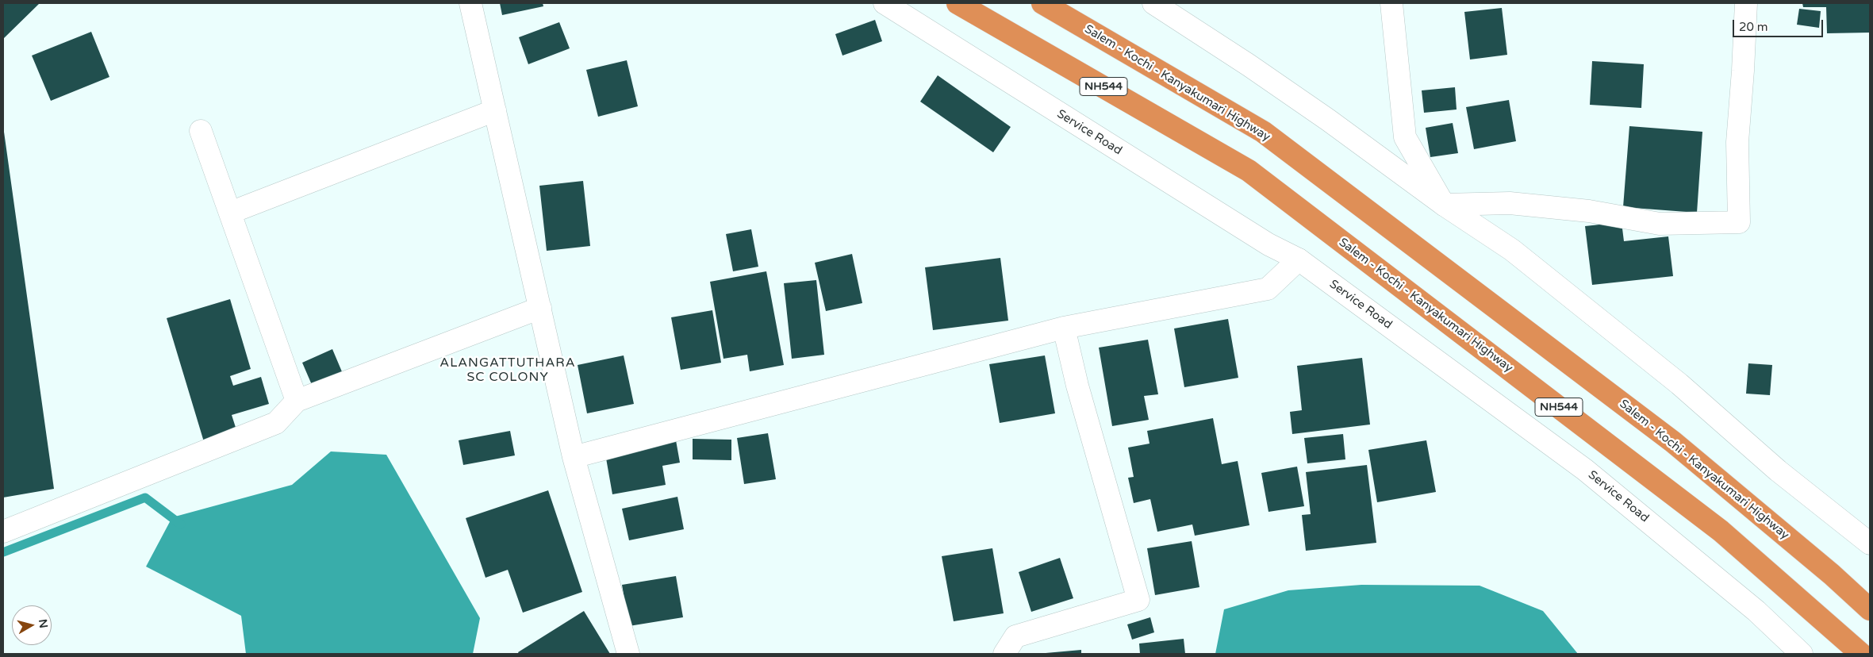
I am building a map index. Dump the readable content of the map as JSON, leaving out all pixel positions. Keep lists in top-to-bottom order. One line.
{"streets":{"highway":["Salem - Kochi - Kanyakumari Highway","NH544"],"street":["Service Road"]},"districts":["ALANGATTUTHARA SC COLONY"],"scale_bar":"20 m","north":"right"}
